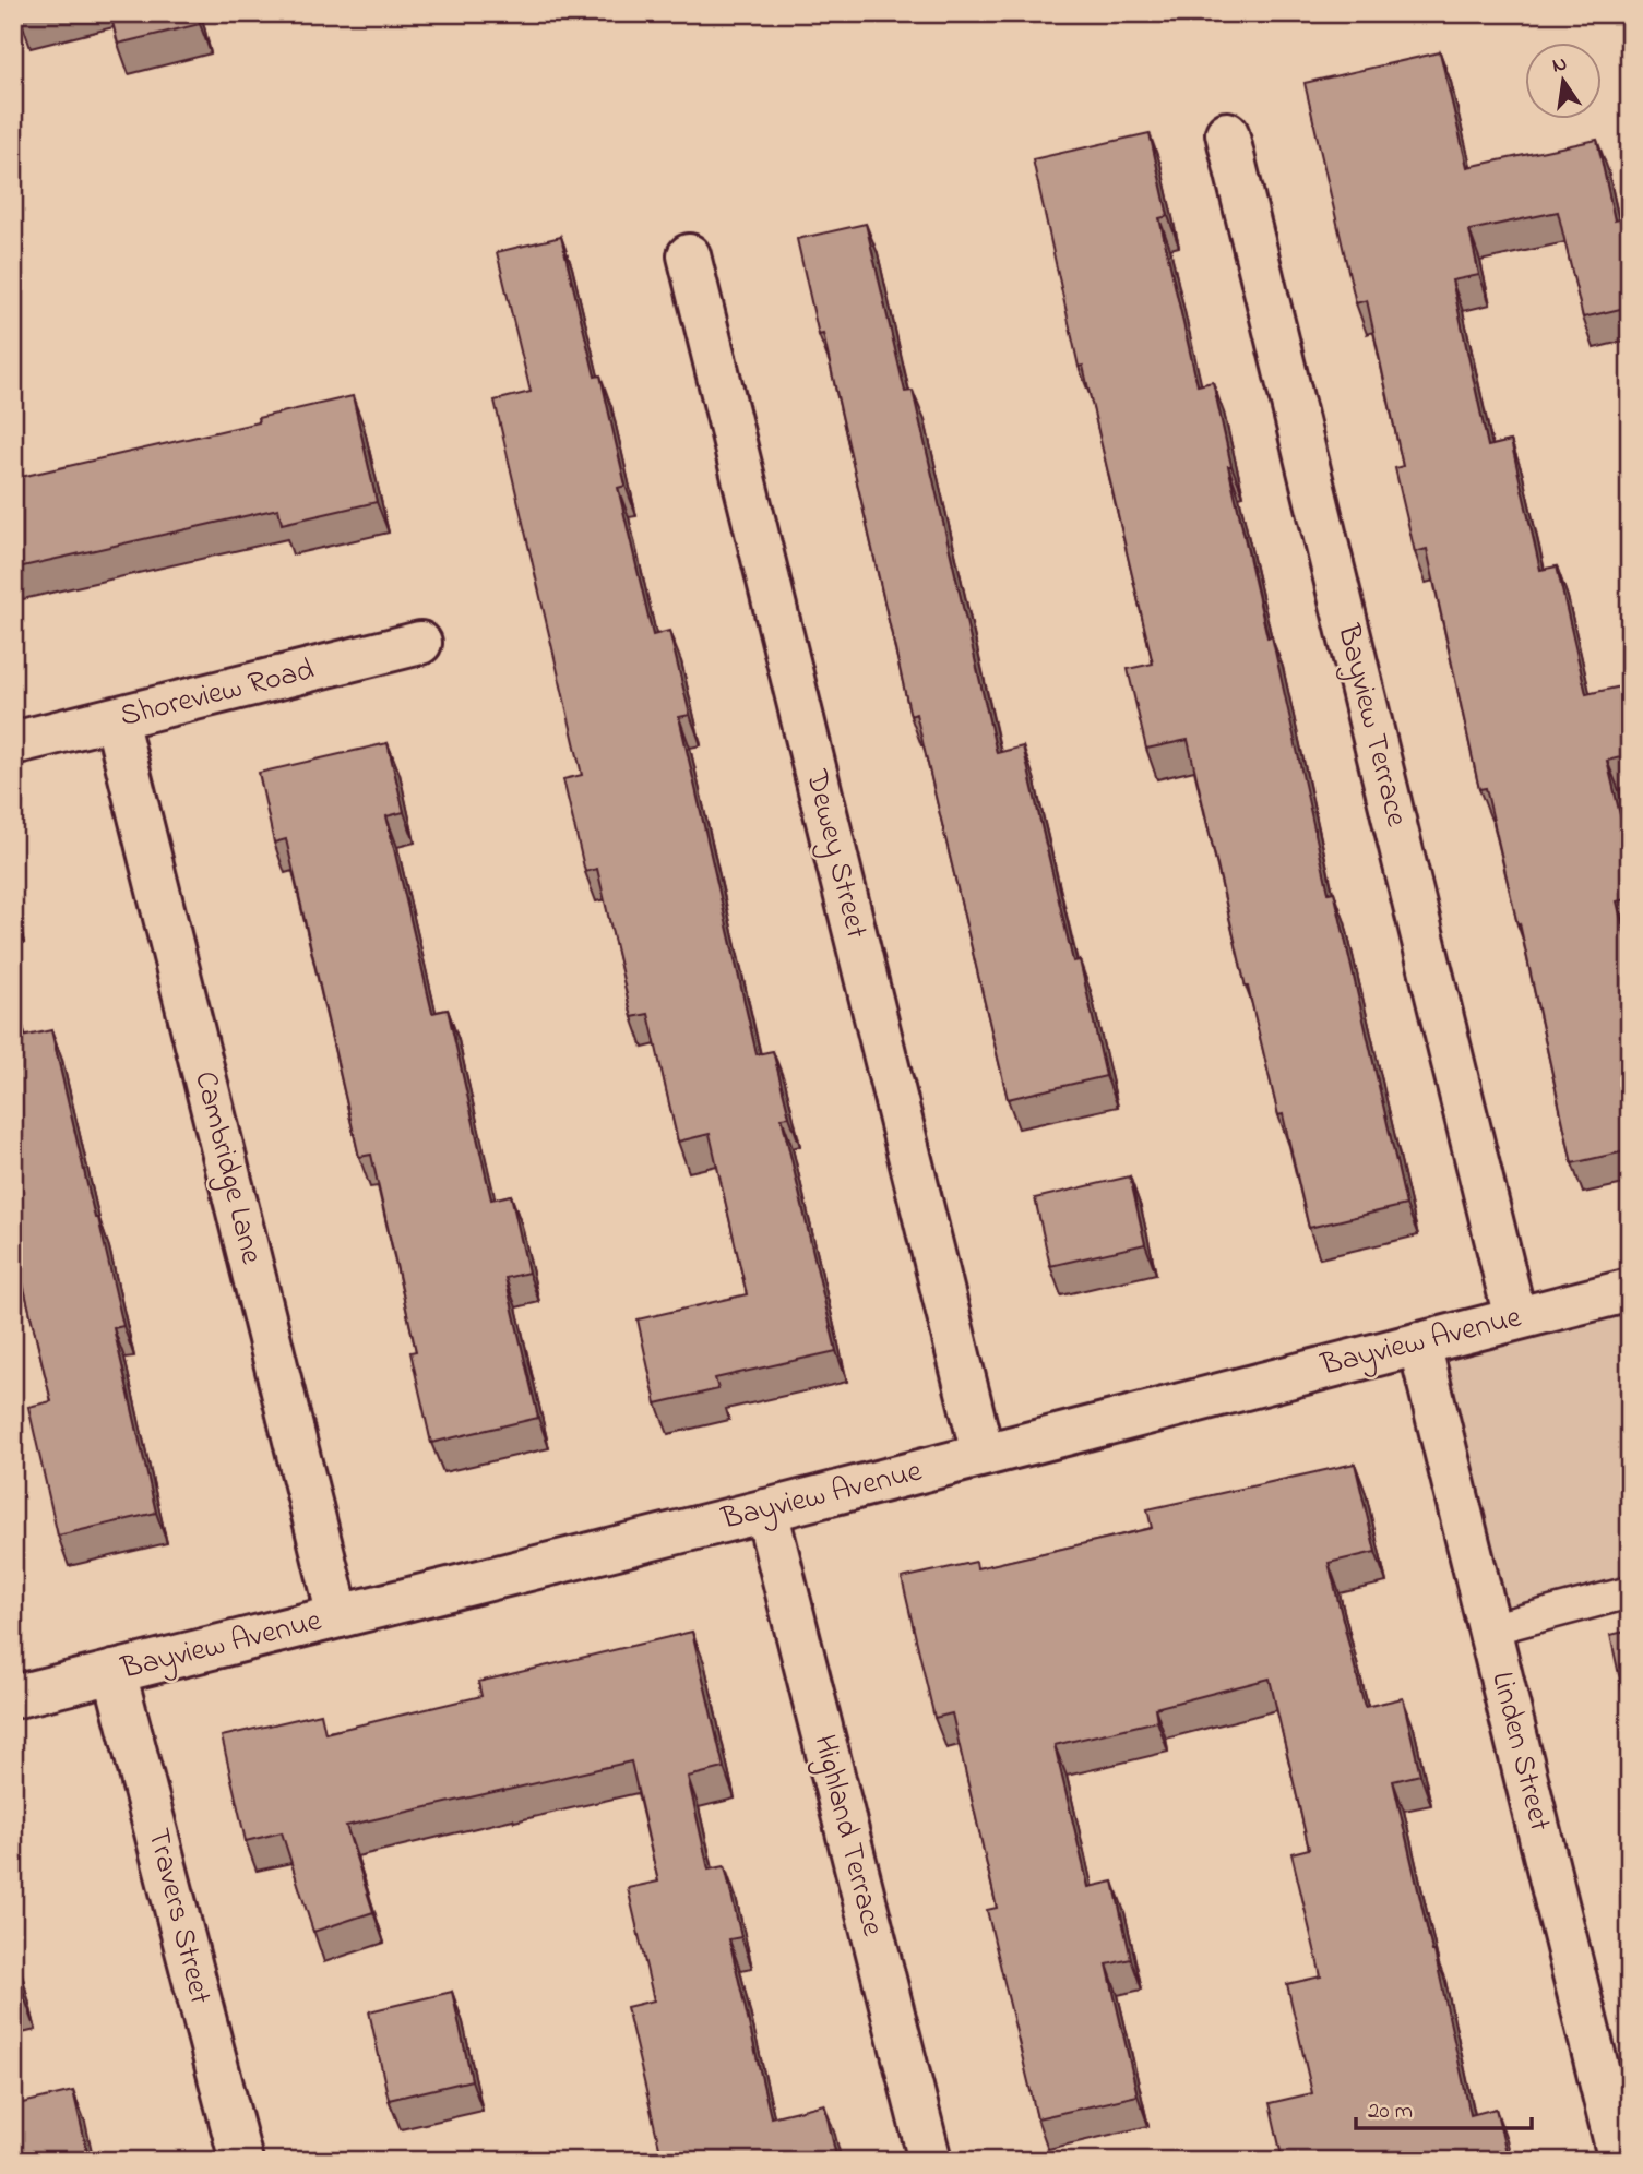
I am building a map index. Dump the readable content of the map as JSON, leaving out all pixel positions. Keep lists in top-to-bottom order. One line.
{"streets":{"street":["Shoreview Road","Bayview Terrace","Dewey Street","Cambridge Lane","Bayview Avenue","Linden Street","Highland Terrace","Travers Street"]},"crossings":[["Shoreview Road","Cambridge Lane"],["Bayview Terrace","Bayview Avenue"],["Dewey Street","Bayview Avenue"],["Cambridge Lane","Bayview Avenue"],["Bayview Avenue","Linden Street"],["Bayview Avenue","Highland Terrace"],["Bayview Avenue","Travers Street"]],"scale_bar":"20 m","north":"top"}
